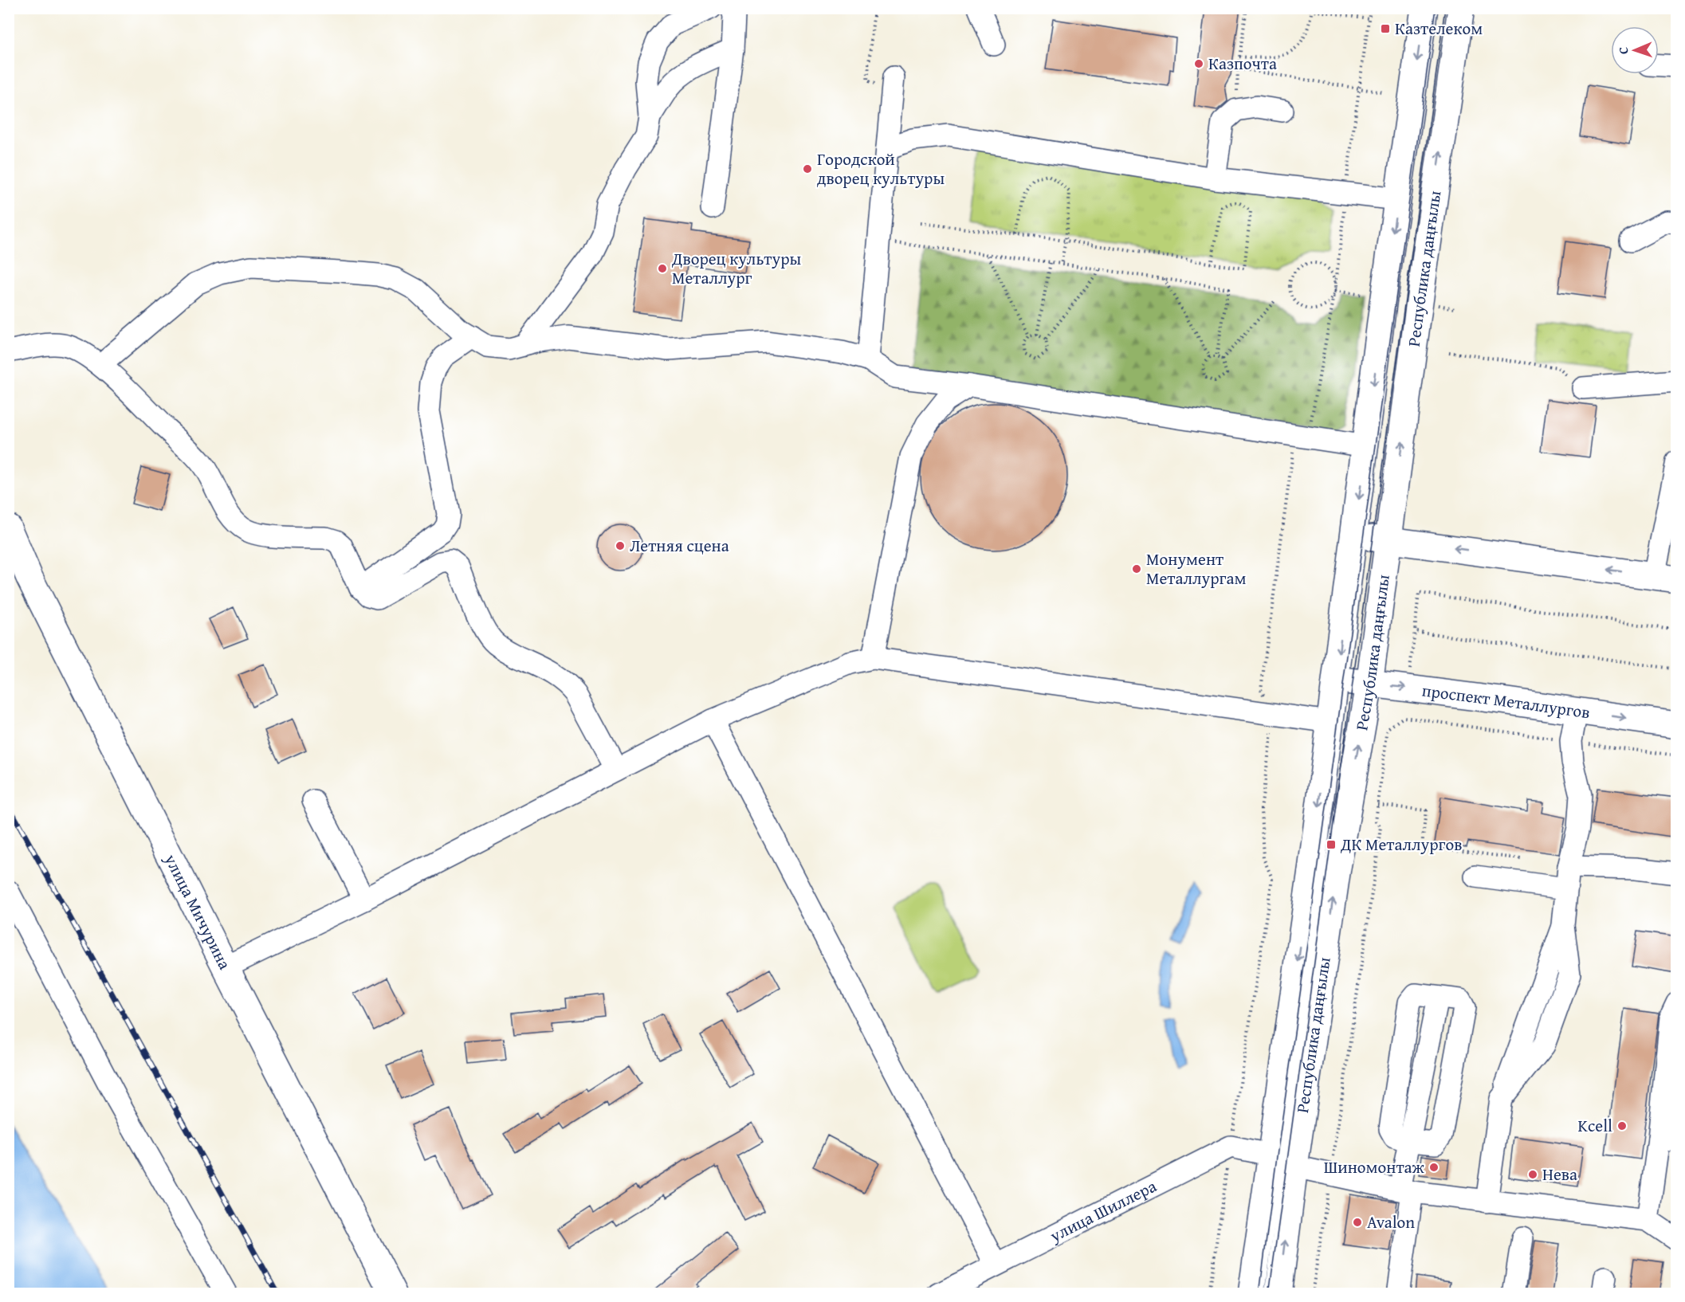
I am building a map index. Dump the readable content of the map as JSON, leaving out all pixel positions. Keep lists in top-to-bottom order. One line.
{"streets":{"main road":["Республика даңғылы","проспект Металлургов","улица Мичурина"],"street":["улица Шиллера"]},"crossings":[["Республика даңғылы","проспект Металлургов"],["Республика даңғылы","улица Шиллера"]],"places":{"transit":["Казтелеком","ДК Металлургов"],"other":["Казпочта","Городской дворец культуры","Дворец культуры Металлург","Летняя сцена","Монумент Металлургам","Kcell","Шиномонтаж","Нева","Avalon"]},"north":"left"}
